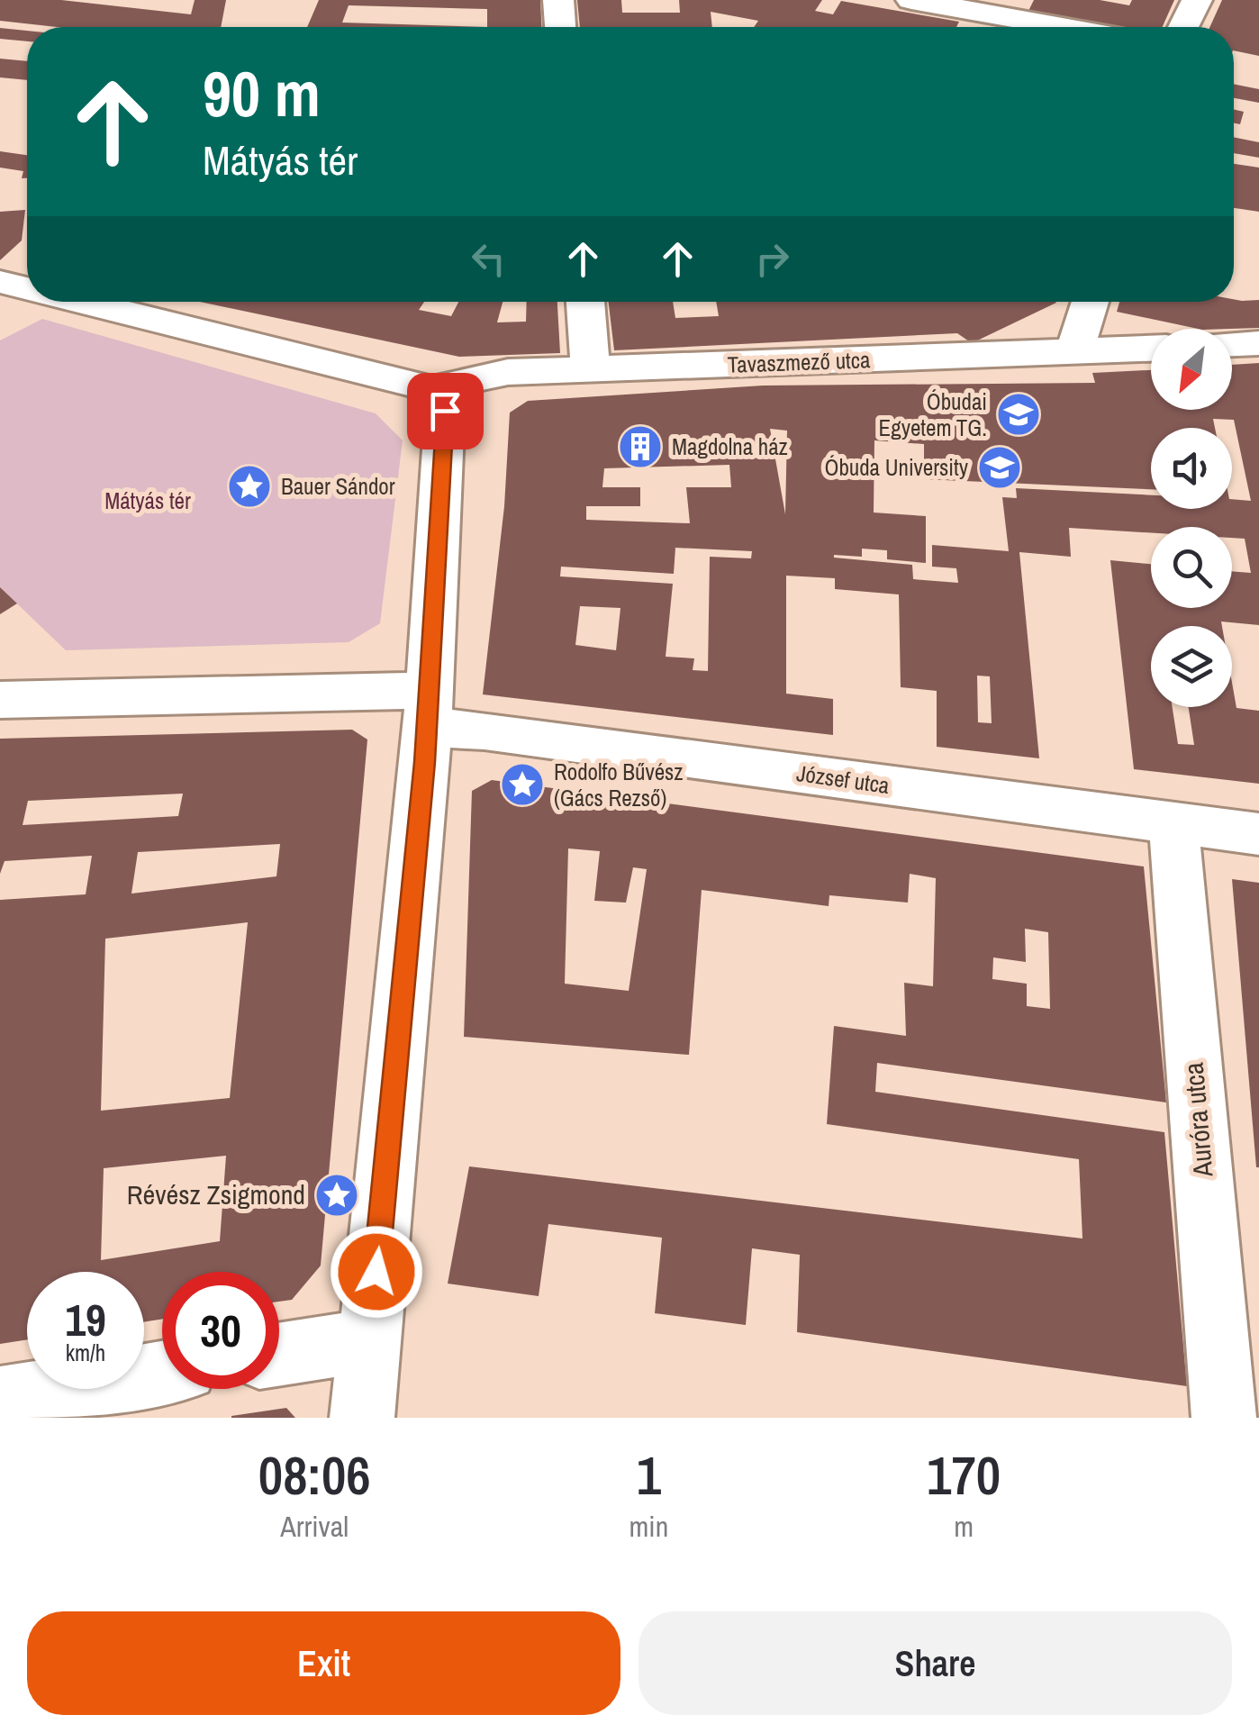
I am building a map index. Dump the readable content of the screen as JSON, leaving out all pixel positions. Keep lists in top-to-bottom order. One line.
{"streets":{"street":["Tavaszmező utca","József utca","Auróra utca"]},"crossings":[["József utca","Auróra utca"]],"parks":["Mátyás tér"],"places":{"school or university":["Óbudai Egyetem TG.","Óbuda University"],"building":["Magdolna ház"],"place":["Bauer Sándor","Rodolfo Bűvész (Gács Rezső)","Révész Zsigmond"]},"north":"bottom left","page":{"turn":["90 m","Mátyás tér"],"speed":"19 km/h","limit":"30","eta":["08:06","Arrival","1","min","170","m"],"buttons":["Exit","Share"]}}
